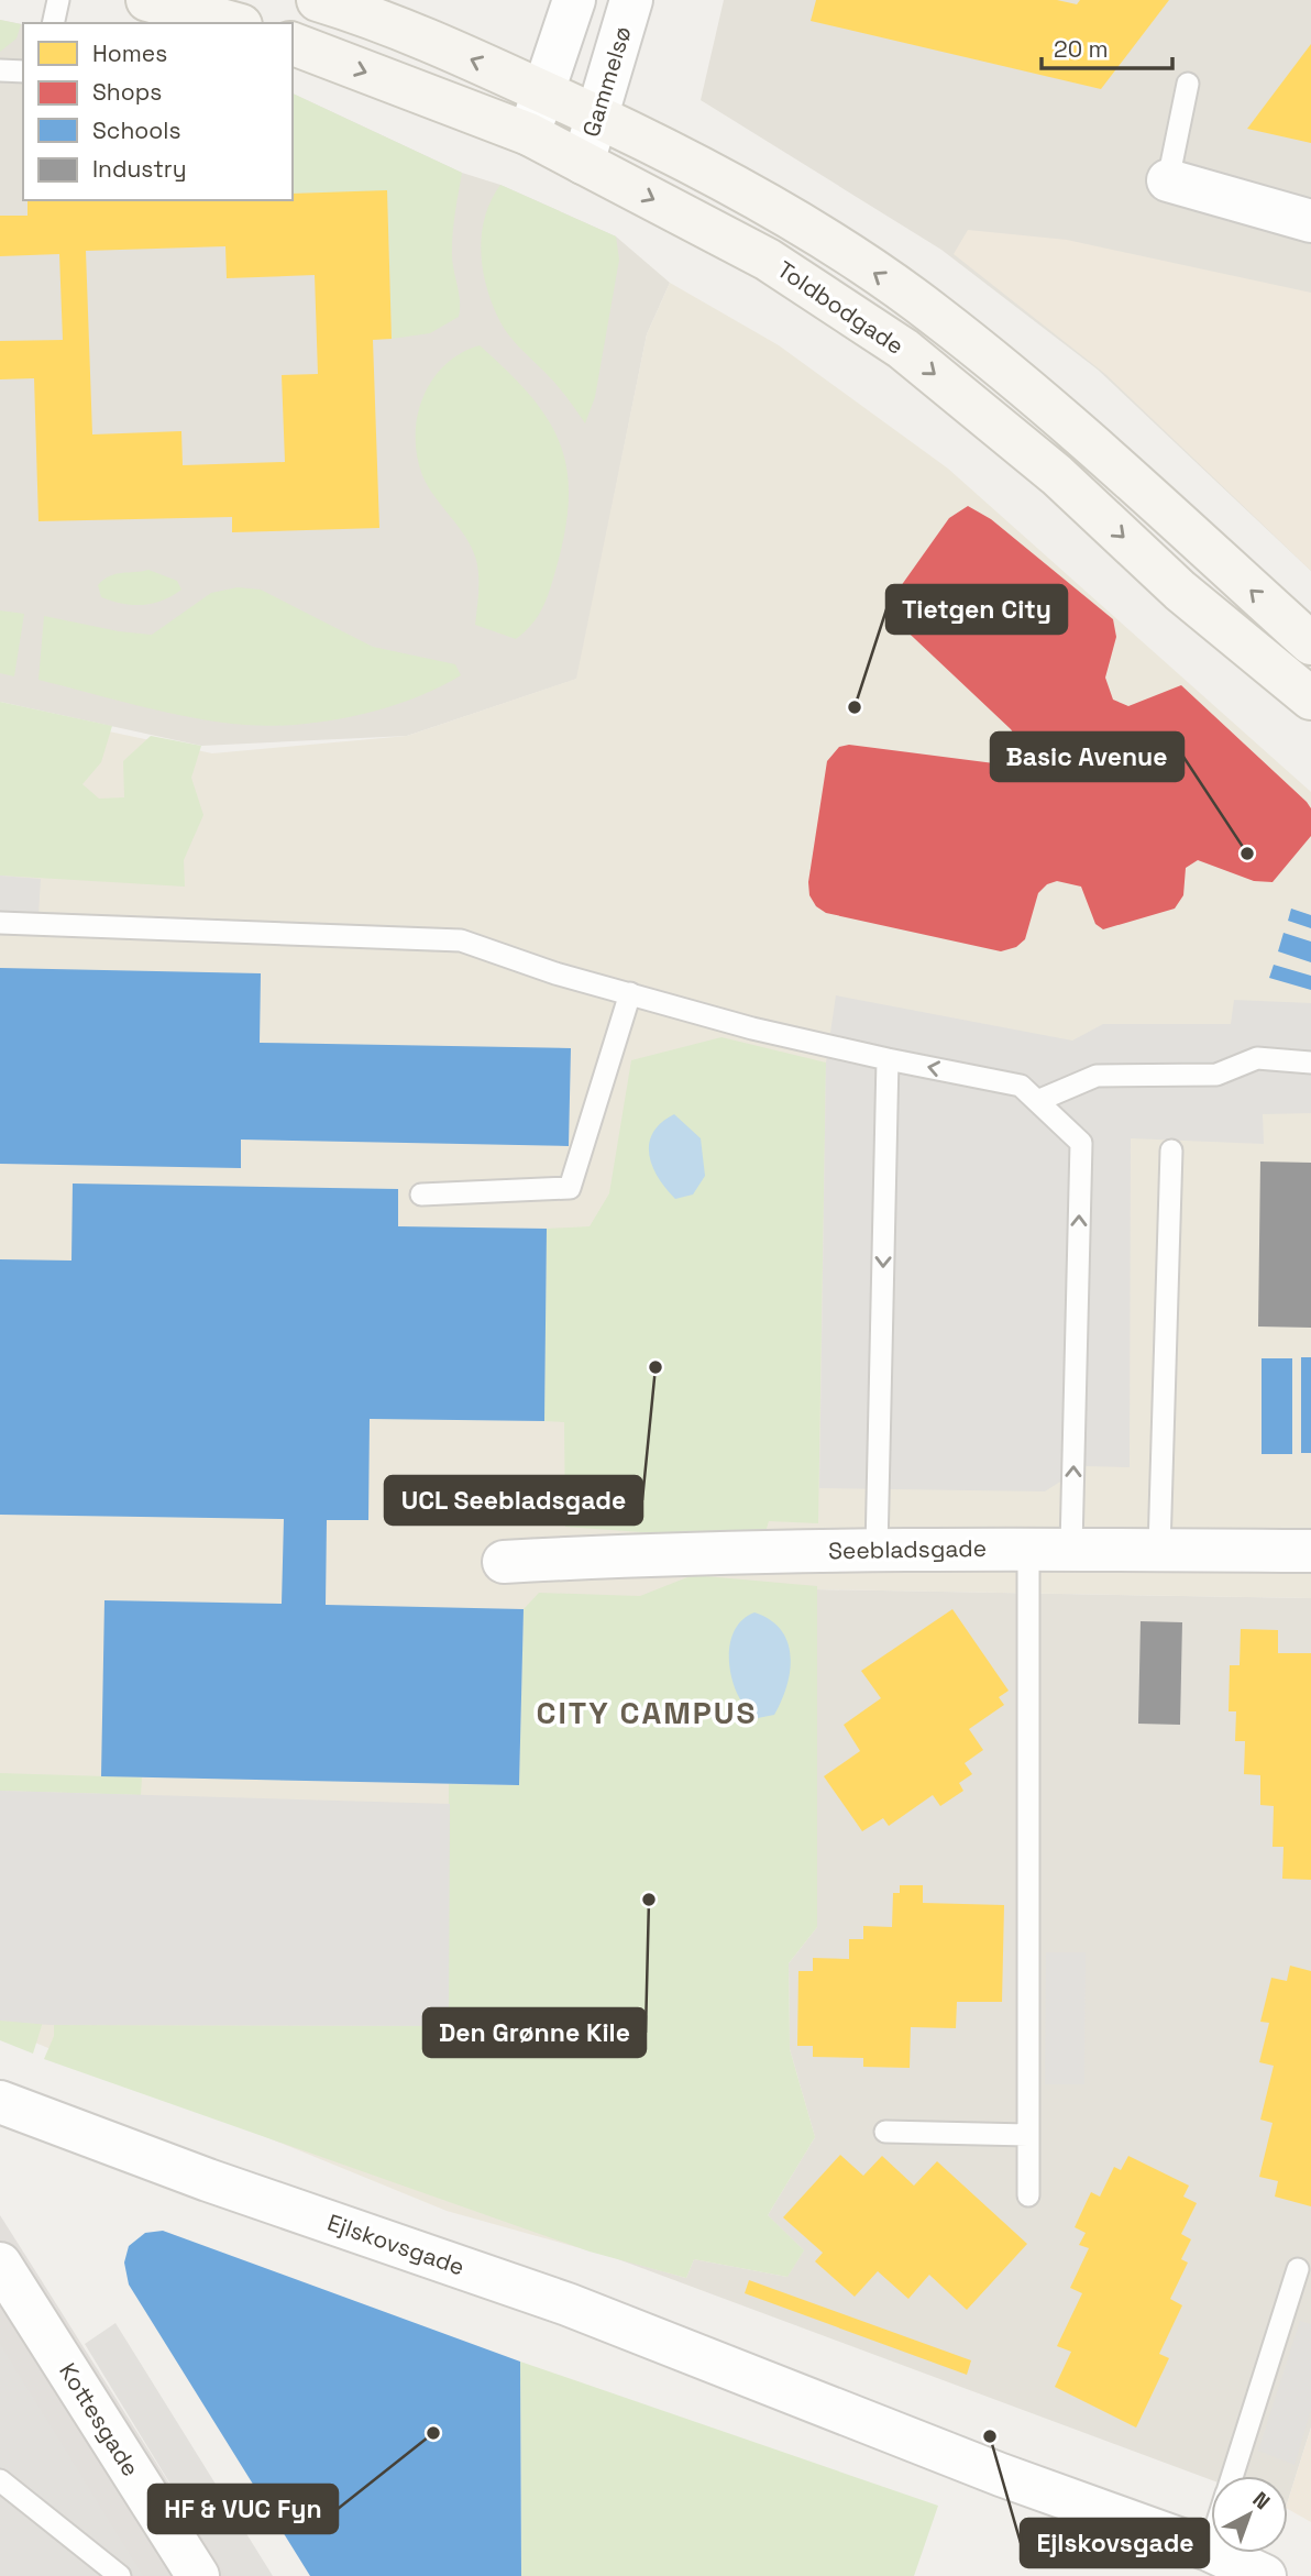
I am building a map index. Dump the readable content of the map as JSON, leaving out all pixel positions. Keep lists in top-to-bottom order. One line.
{"streets":{"main road":["Toldbodgade"],"street":["Gammelsø","Seebladsgade","Ejlskovsgade","Kottesgade"]},"crossings":[["Gammelsø","Toldbodgade"]],"districts":["CITY CAMPUS"],"places":["Tietgen City","Basic Avenue","UCL Seebladsgade","Den Grønne Kile","HF & VUC Fyn","Ejlskovsgade"],"legend":["Homes","Shops","Schools","Industry"],"scale_bar":"20 m","north":"top right"}
